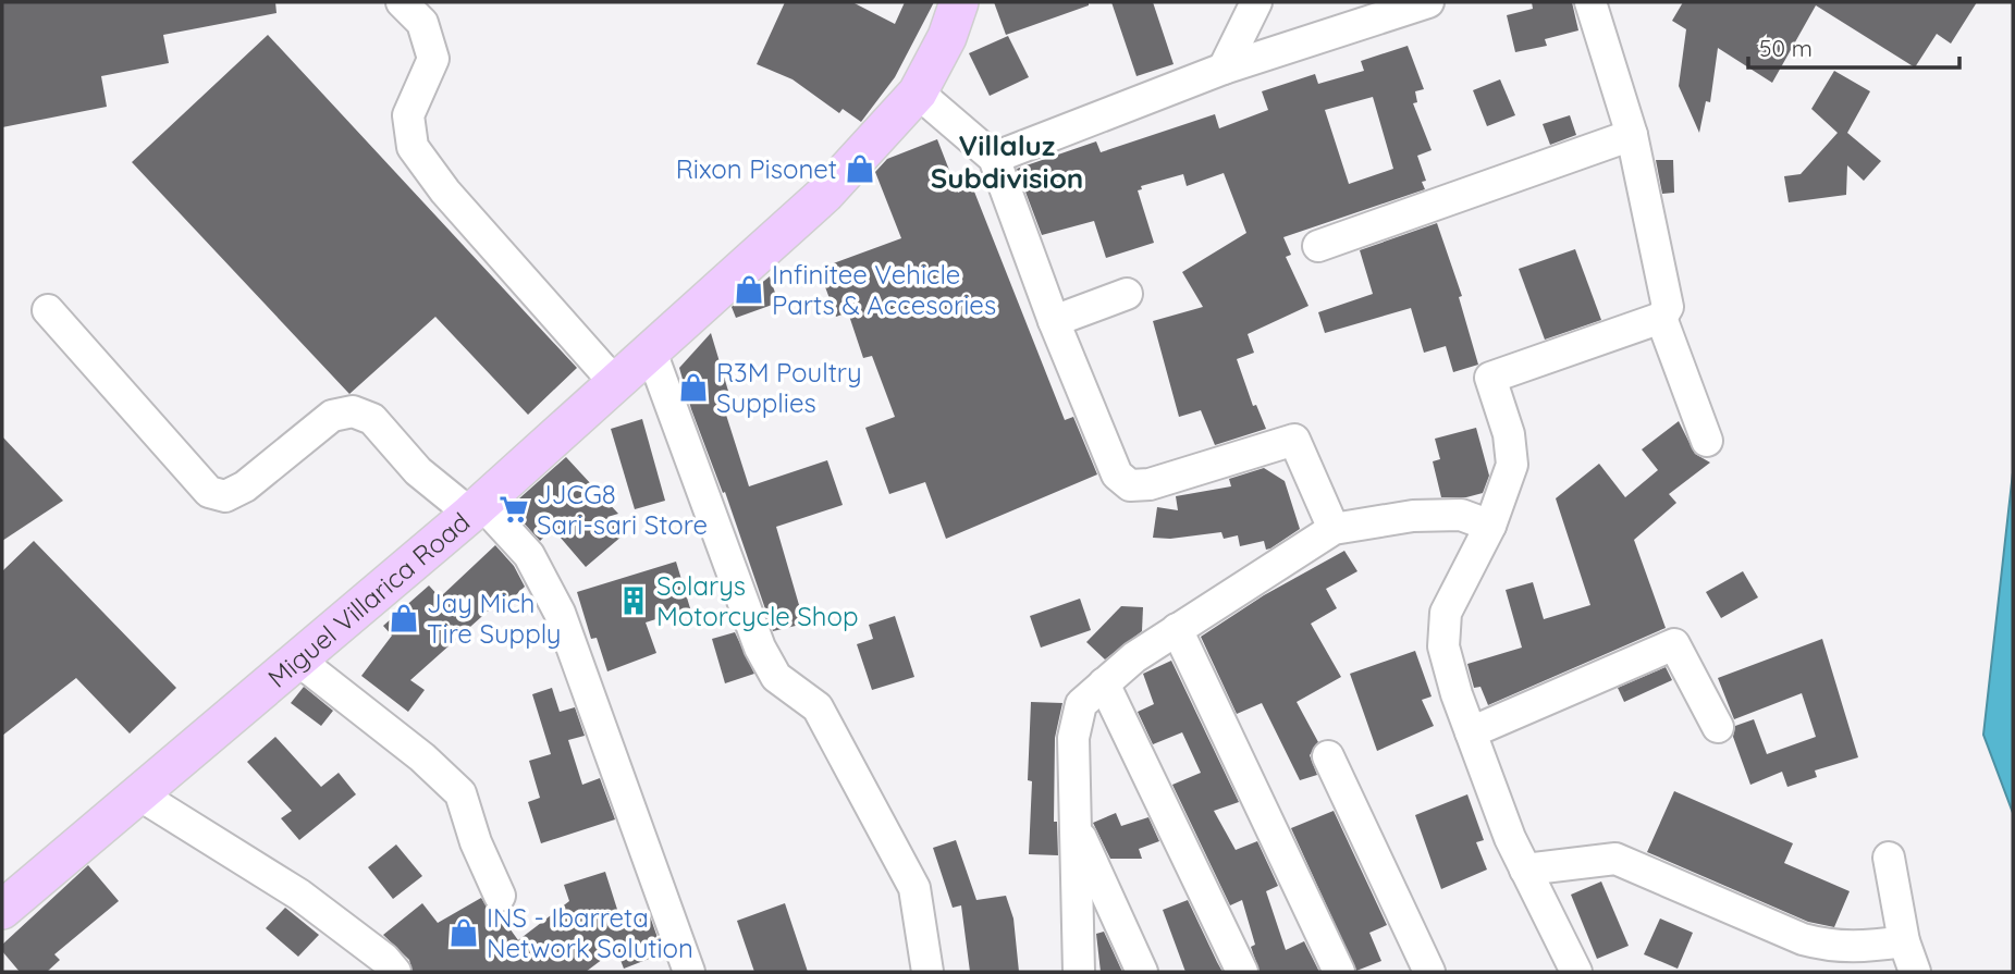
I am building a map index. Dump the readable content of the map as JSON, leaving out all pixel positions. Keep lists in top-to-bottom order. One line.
{"streets":{"main road":["Miguel Villarica Road"]},"districts":["Villaluz Subdivision"],"places":{"shop":["Rixon Pisonet","Infinitee Vehicle Parts & Accesories","R3M Poultry Supplies","Jay Mich Tire Supply","INS - Ibarreta Network Solution"],"supermarket":["JJCG8 Sari-sari Store"],"building":["Solarys Motorcycle Shop"]},"scale_bar":"50 m"}
